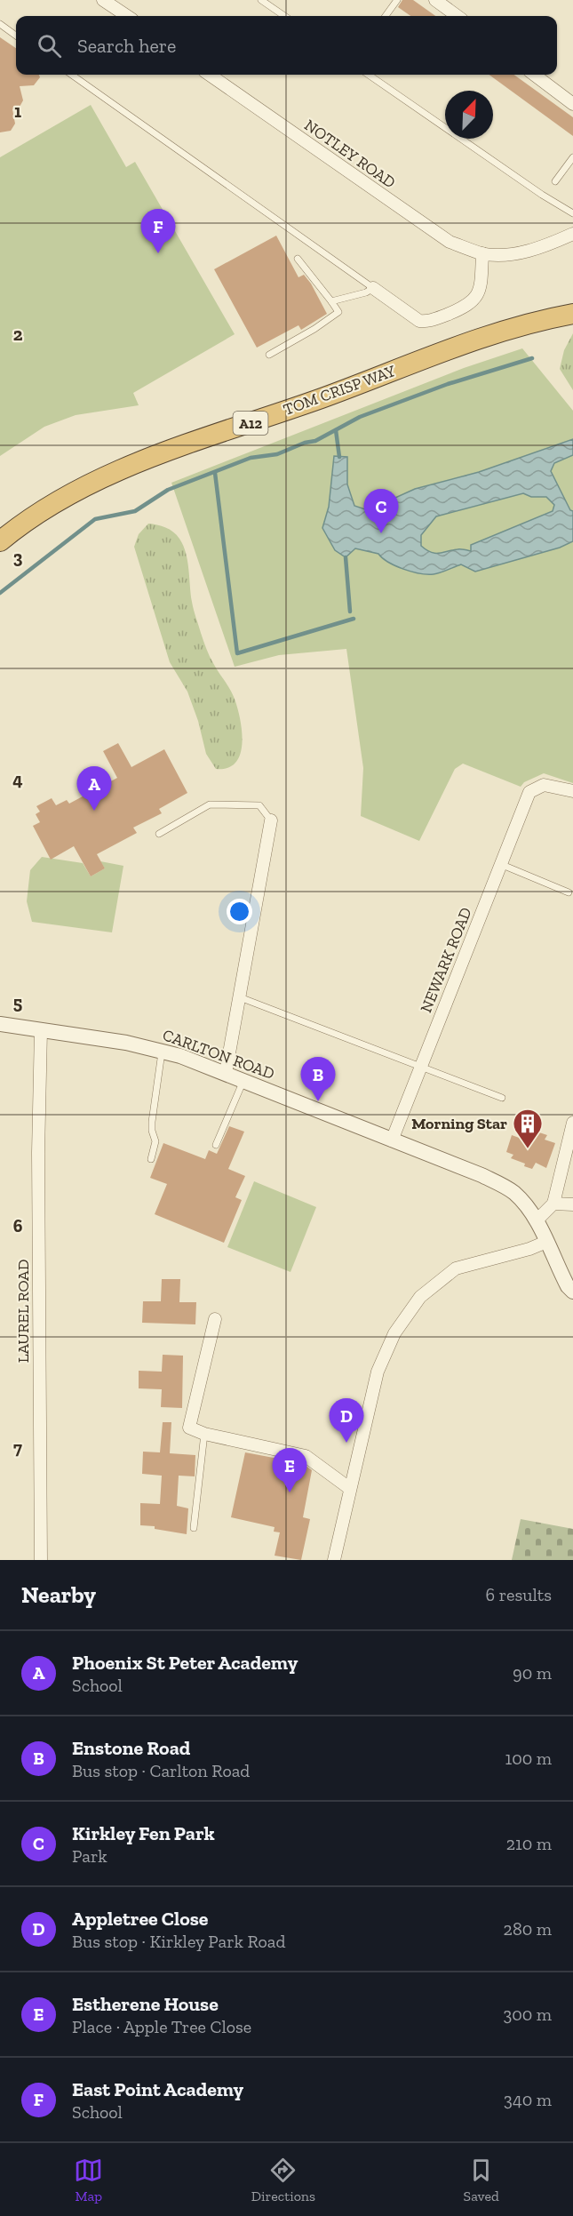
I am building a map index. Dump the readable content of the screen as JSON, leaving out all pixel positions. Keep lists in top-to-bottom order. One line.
{"streets":{"highway":["TOM CRISP WAY","A12"],"street":["NOTLEY ROAD","NEWARK ROAD","CARLTON ROAD","LAUREL ROAD"]},"crossings":[["NEWARK ROAD","CARLTON ROAD"],["CARLTON ROAD","LAUREL ROAD"]],"places":{"building":["Morning Star"]},"north":"top right","page":{"search":"Search here","pins":["F","C","A","B","D","E"],"heading":["Nearby","6 results"],"list":[{"mark":"A","name":"Phoenix St Peter Academy","note":"School","value":"90 m"},{"mark":"B","name":"Enstone Road","note":"Bus stop · Carlton Road","value":"100 m"},{"mark":"C","name":"Kirkley Fen Park","note":"Park","value":"210 m"},{"mark":"D","name":"Appletree Close","note":"Bus stop · Kirkley Park Road","value":"280 m"},{"mark":"E","name":"Estherene House","note":"Place · Apple Tree Close","value":"300 m"},{"mark":"F","name":"East Point Academy","note":"School","value":"340 m"}],"nav":["Map","Directions","Saved"]},"grid":{"rows":["1","2","3","4","5","6","7"]}}
